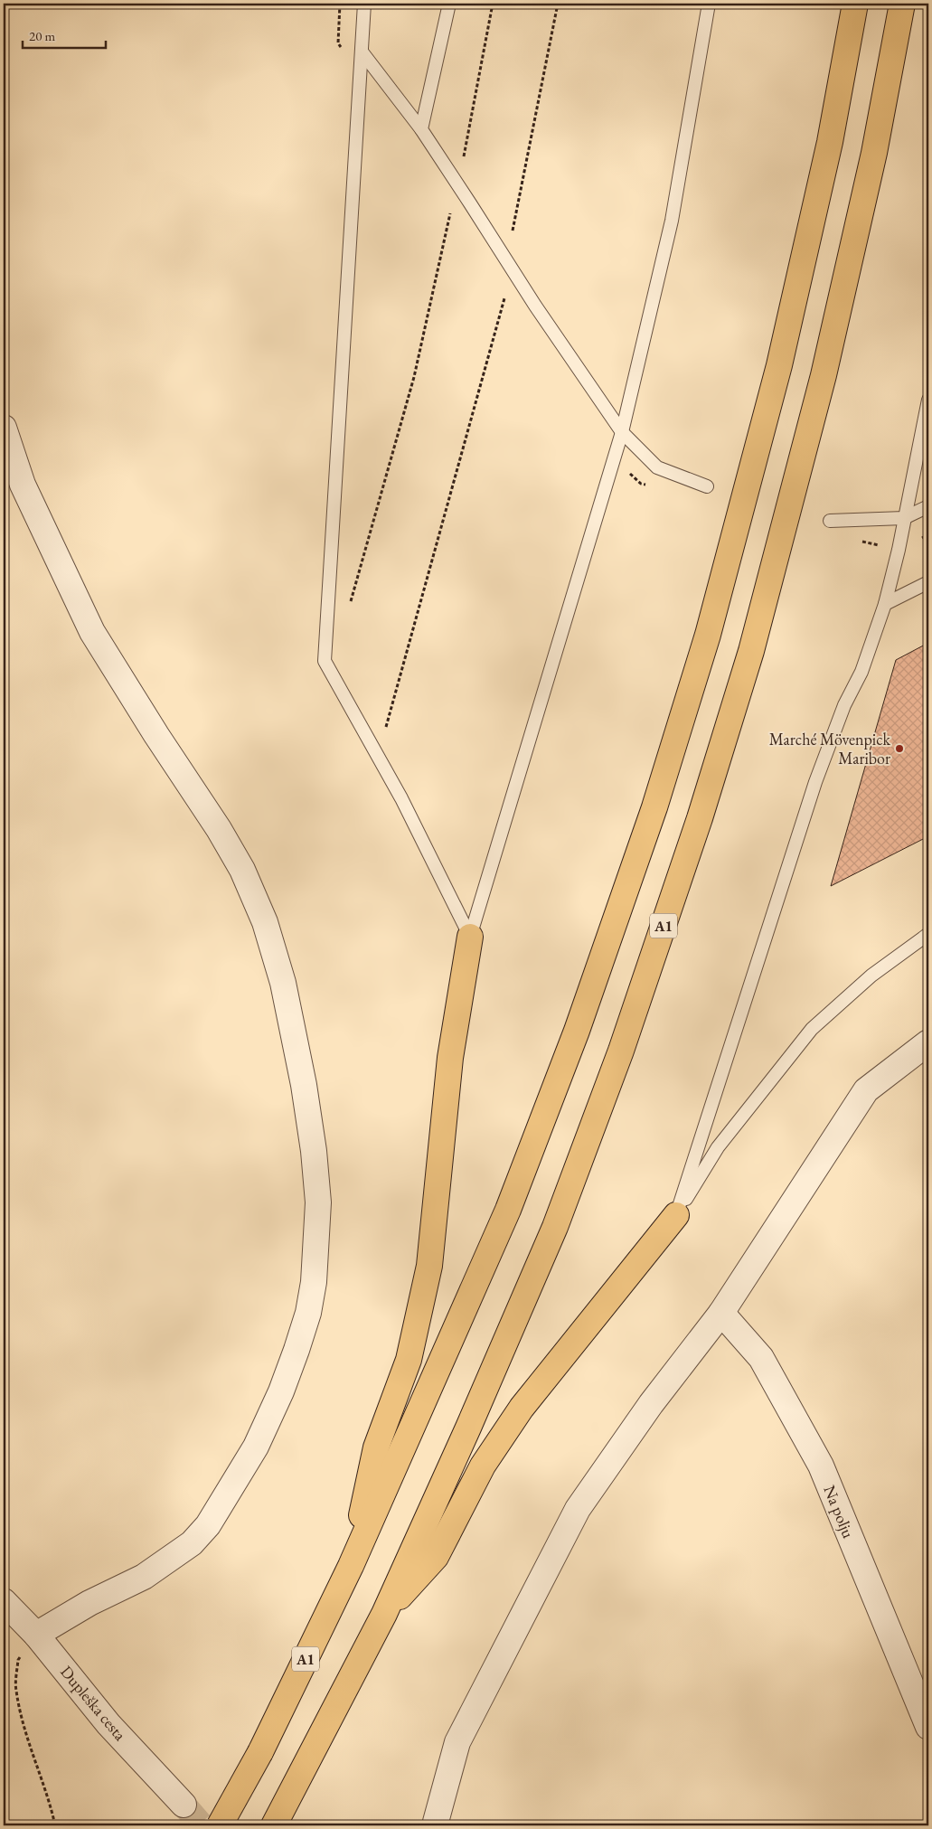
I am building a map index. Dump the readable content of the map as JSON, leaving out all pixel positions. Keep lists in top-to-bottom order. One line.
{"streets":{"highway":["A1"],"street":["Na polju","Dupleška cesta"]},"places":["Marché Mövenpick Maribor"],"scale_bar":"20 m"}
